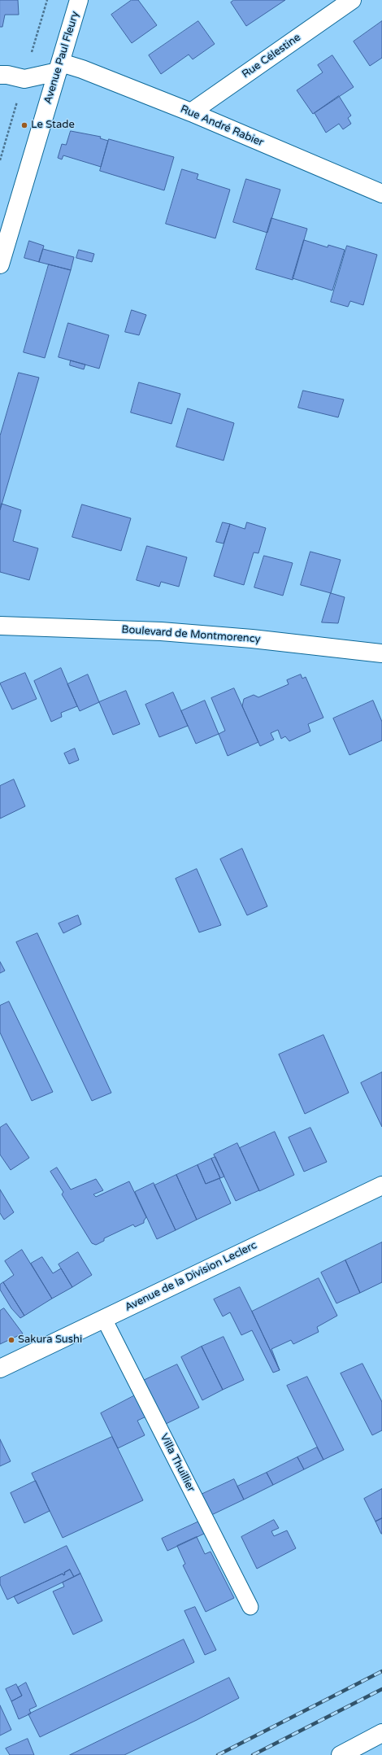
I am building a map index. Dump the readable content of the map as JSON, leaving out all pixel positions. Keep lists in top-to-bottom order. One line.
{"streets":{"street":["Rue Célestine","Avenue Paul Fleury","Rue André Rabier","Boulevard de Montmorency","Avenue de la Division Leclerc"],"lane":["Villa Thuillier"]},"crossings":[["Rue Célestine","Rue André Rabier"],["Avenue Paul Fleury","Rue André Rabier"],["Avenue de la Division Leclerc","Villa Thuillier"]],"places":["Le Stade","Sakura Sushi"]}
